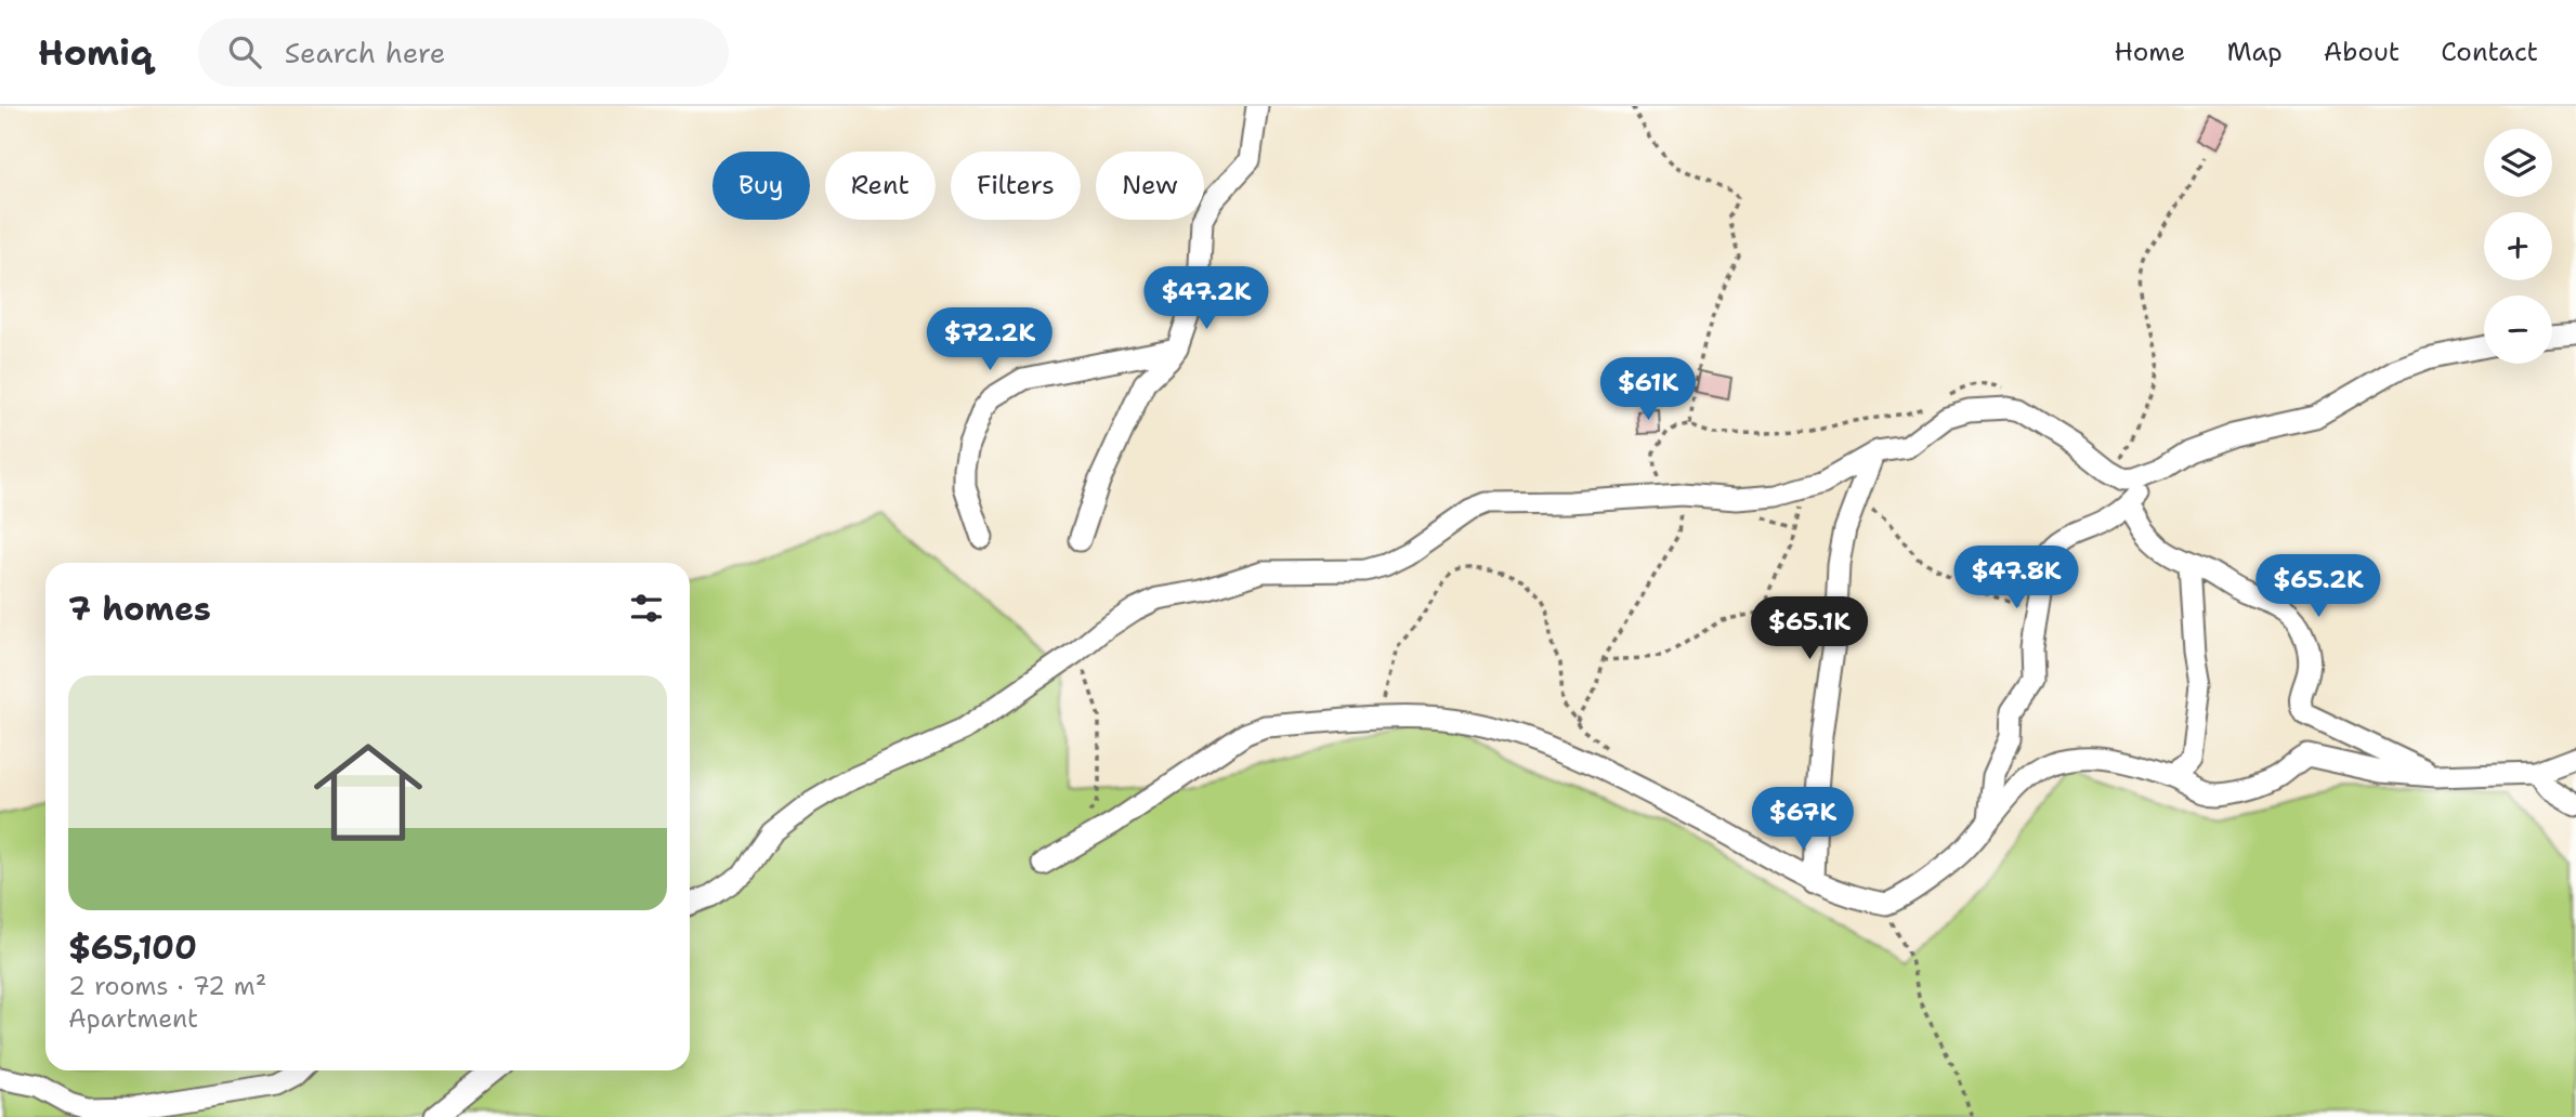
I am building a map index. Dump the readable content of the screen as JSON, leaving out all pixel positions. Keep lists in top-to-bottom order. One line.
{"page":{"header":"Homiq","search":"Search here","nav":["Home","Map","About","Contact"],"map_buttons":["+","−"],"chip":["Buy","Rent","Filters","New"],"price":["$47.2K","$72.2K","$61K","$47.8K","$65.2K","$65.1K","$67K"],"heading":"7 homes","list":[{"name":"$65,100","note":"2 rooms · 72 m² · Apartment"}]}}
